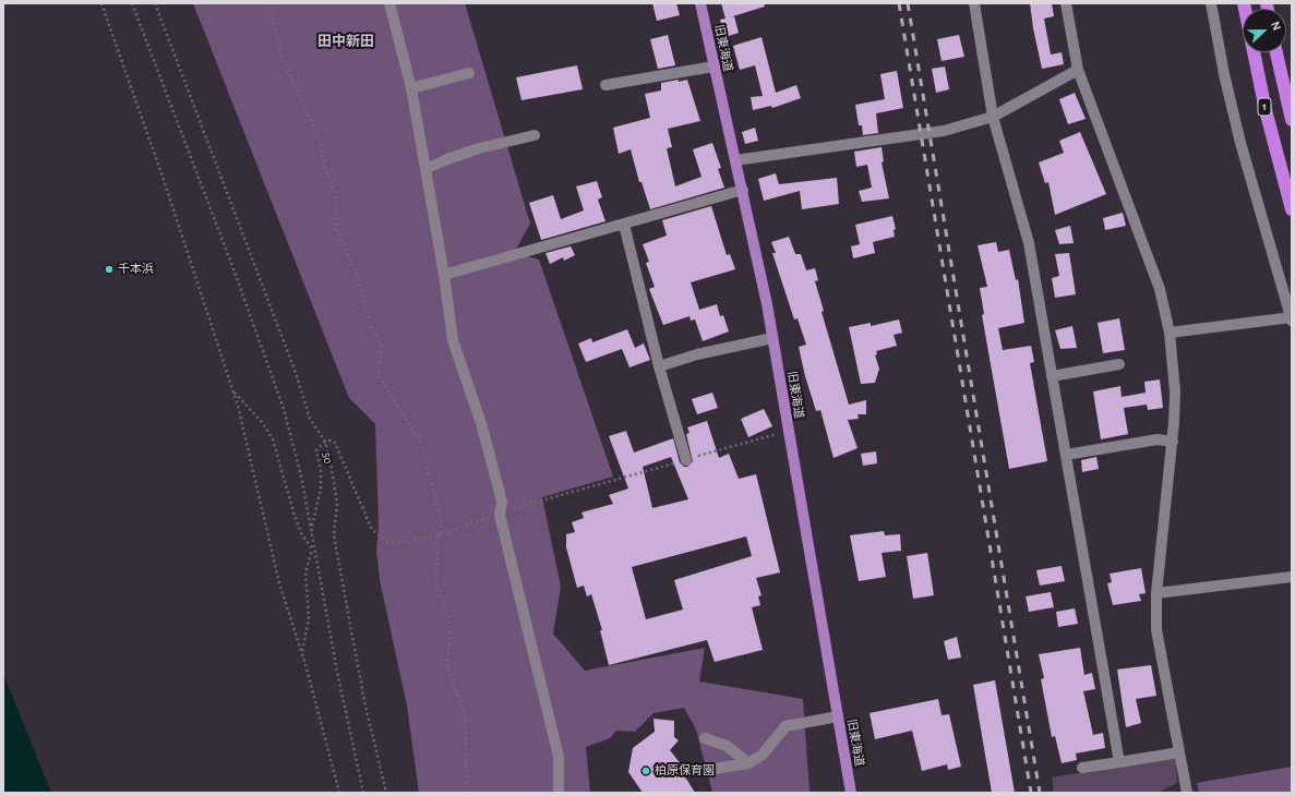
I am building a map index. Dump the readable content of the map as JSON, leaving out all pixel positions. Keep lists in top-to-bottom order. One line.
{"streets":{"highway":["1"],"main road":["旧東海道"],"path":["50"]},"districts":["田中新田"],"places":["千本浜","柏原保育園"],"north":"right"}
